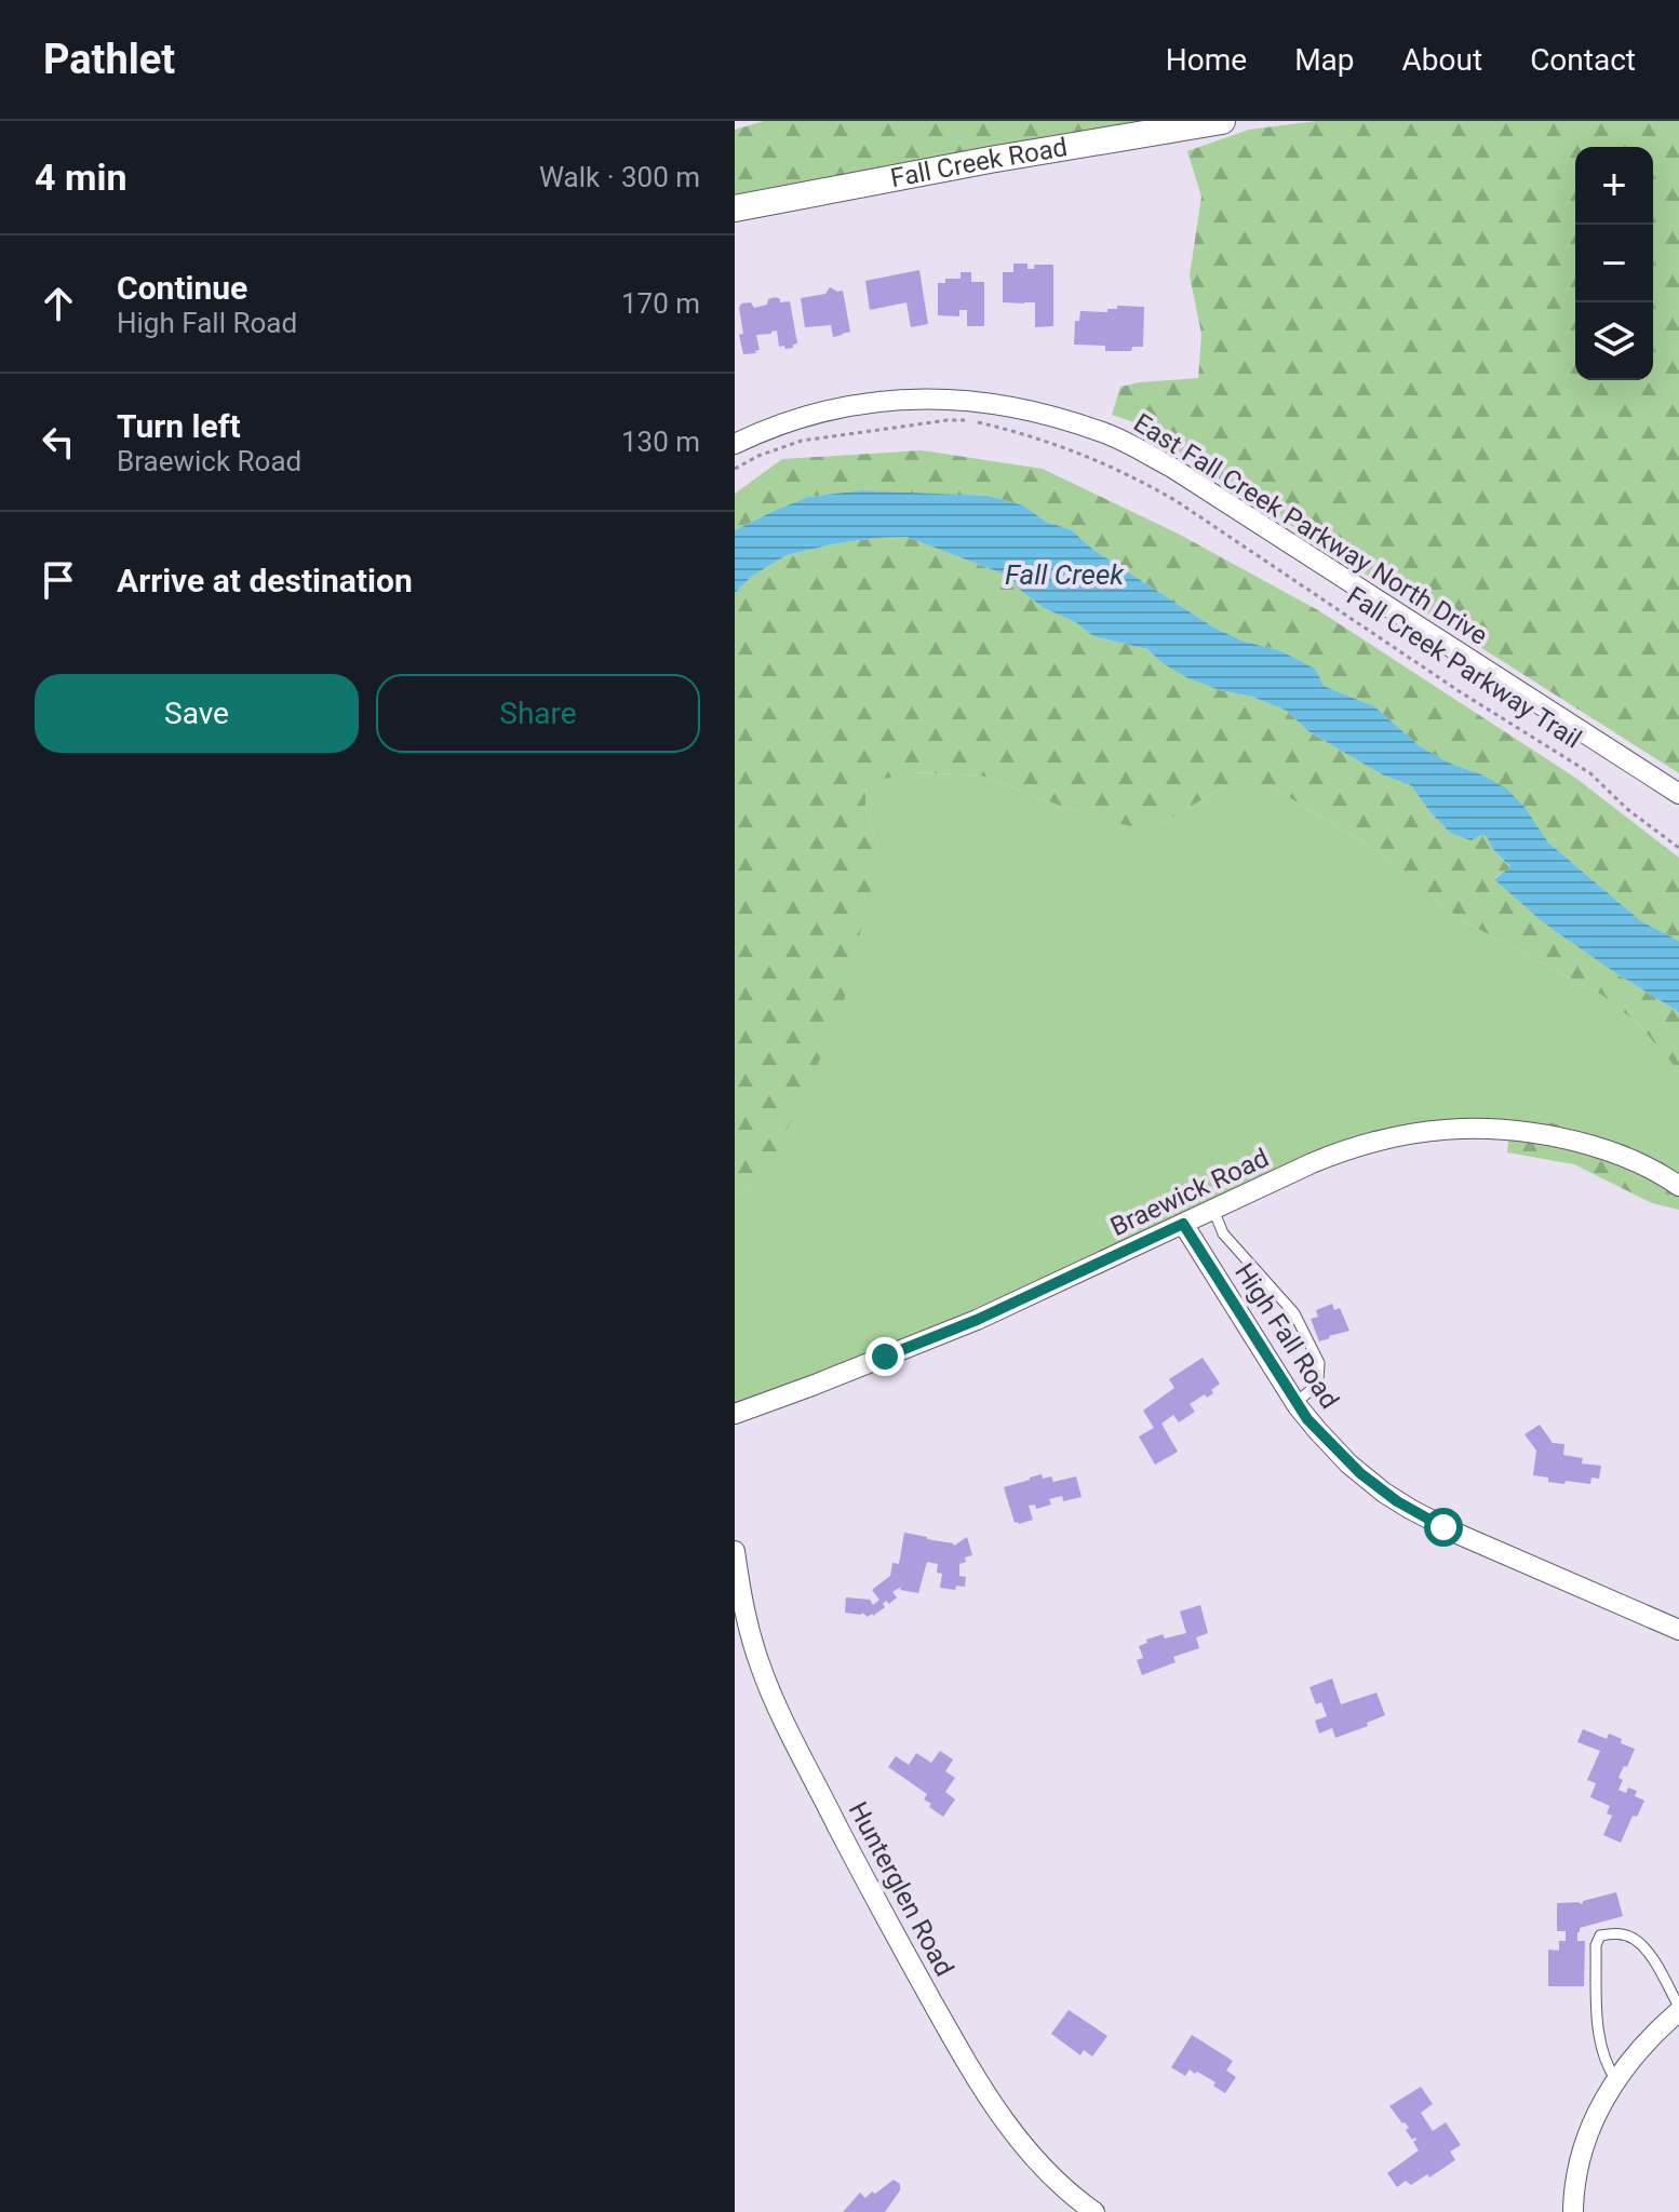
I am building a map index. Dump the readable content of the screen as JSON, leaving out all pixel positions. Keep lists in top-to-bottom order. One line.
{"streets":{"main road":["Fall Creek Road"],"street":["East Fall Creek Parkway North Drive","Braewick Road","High Fall Road","Hunterglen Road"],"path":["Fall Creek Parkway Trail"]},"crossings":[["Braewick Road","High Fall Road"]],"water":["Fall Creek"],"page":{"header":"Pathlet","nav":["Home","Map","About","Contact"],"heading":["4 min","Walk · 300 m"],"map_buttons":["+","−"],"list":[["Continue","High Fall Road","170 m"],["Turn left","Braewick Road","130 m"],"Arrive at destination"],"buttons":["Save","Share"]}}
